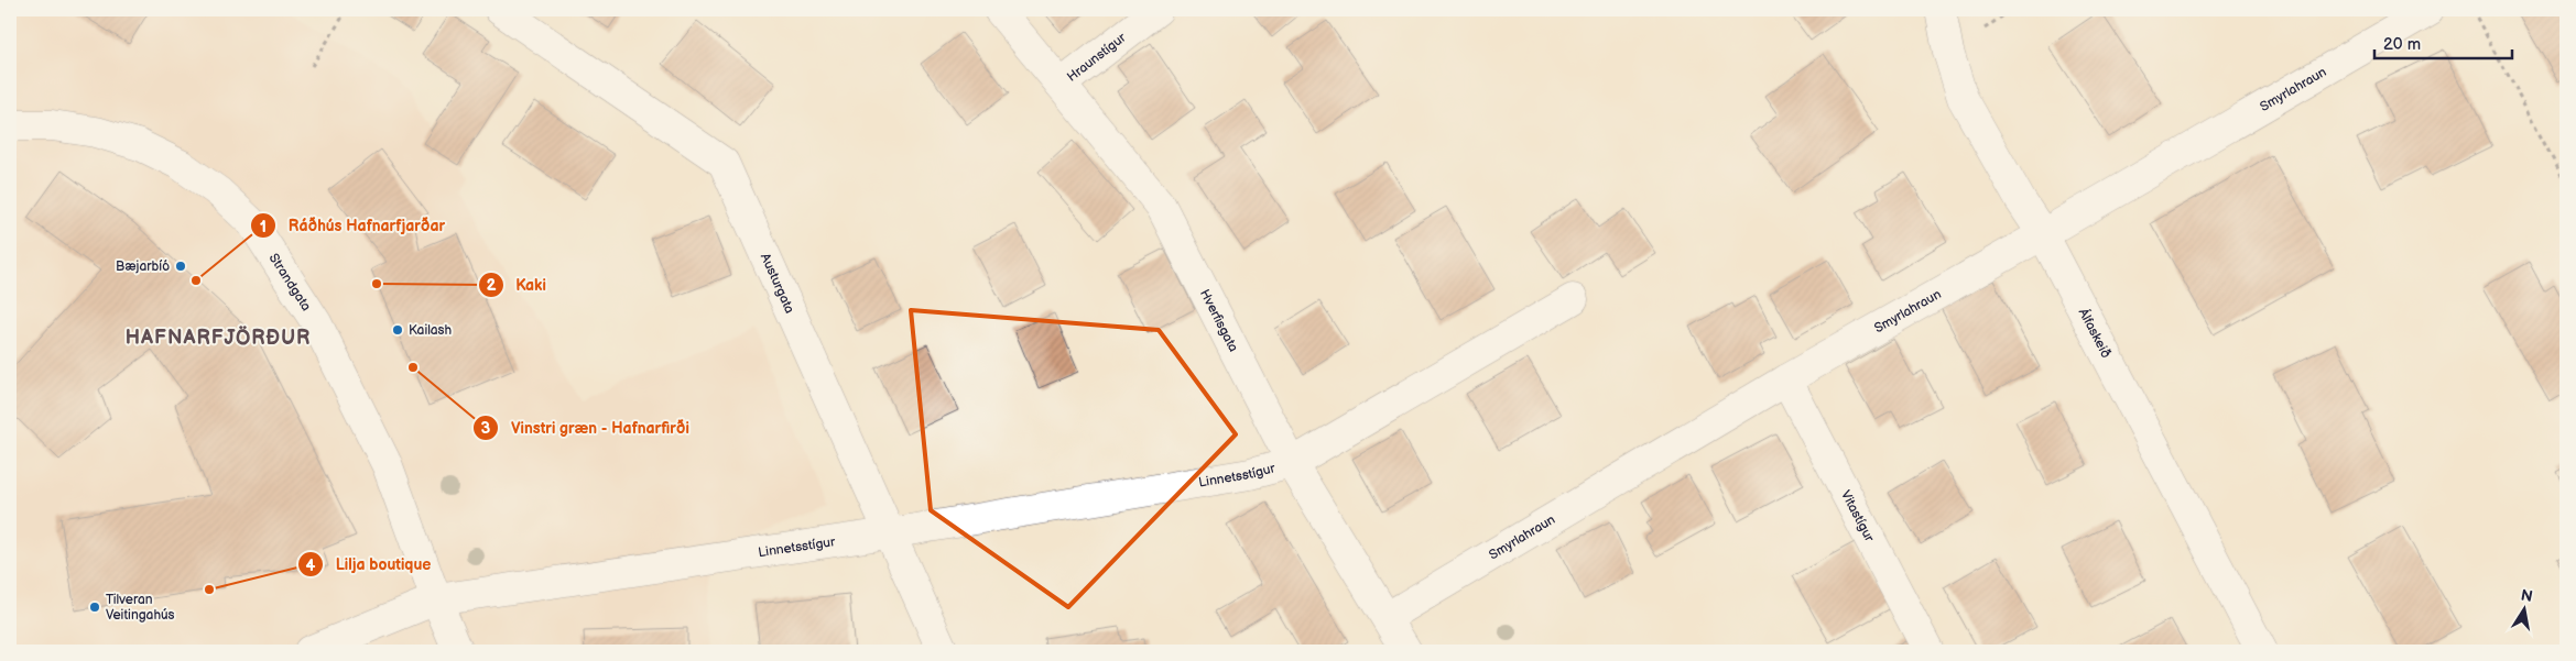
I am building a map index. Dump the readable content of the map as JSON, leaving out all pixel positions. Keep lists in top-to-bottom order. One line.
{"streets":{"street":["Hraunstígur","Smyrlahraun","Strandgata","Austurgata","Hverfisgata","Álfaskeið","Linnetsstígur","Vitastígur"]},"crossings":[["Hraunstígur","Hverfisgata"],["Smyrlahraun","Hverfisgata"],["Smyrlahraun","Álfaskeið"],["Smyrlahraun","Vitastígur"],["Strandgata","Linnetsstígur"],["Austurgata","Linnetsstígur"],["Hverfisgata","Linnetsstígur"]],"districts":["HAFNARFJÖRÐUR"],"places":["Bæjarbíó","Ráðhús Hafnarfjarðar","Kaki","Kailash","Vinstri græn - Hafnarfirði","Lilja boutique","Tilveran Veitingahús"],"scale_bar":"20 m","north":"top"}
